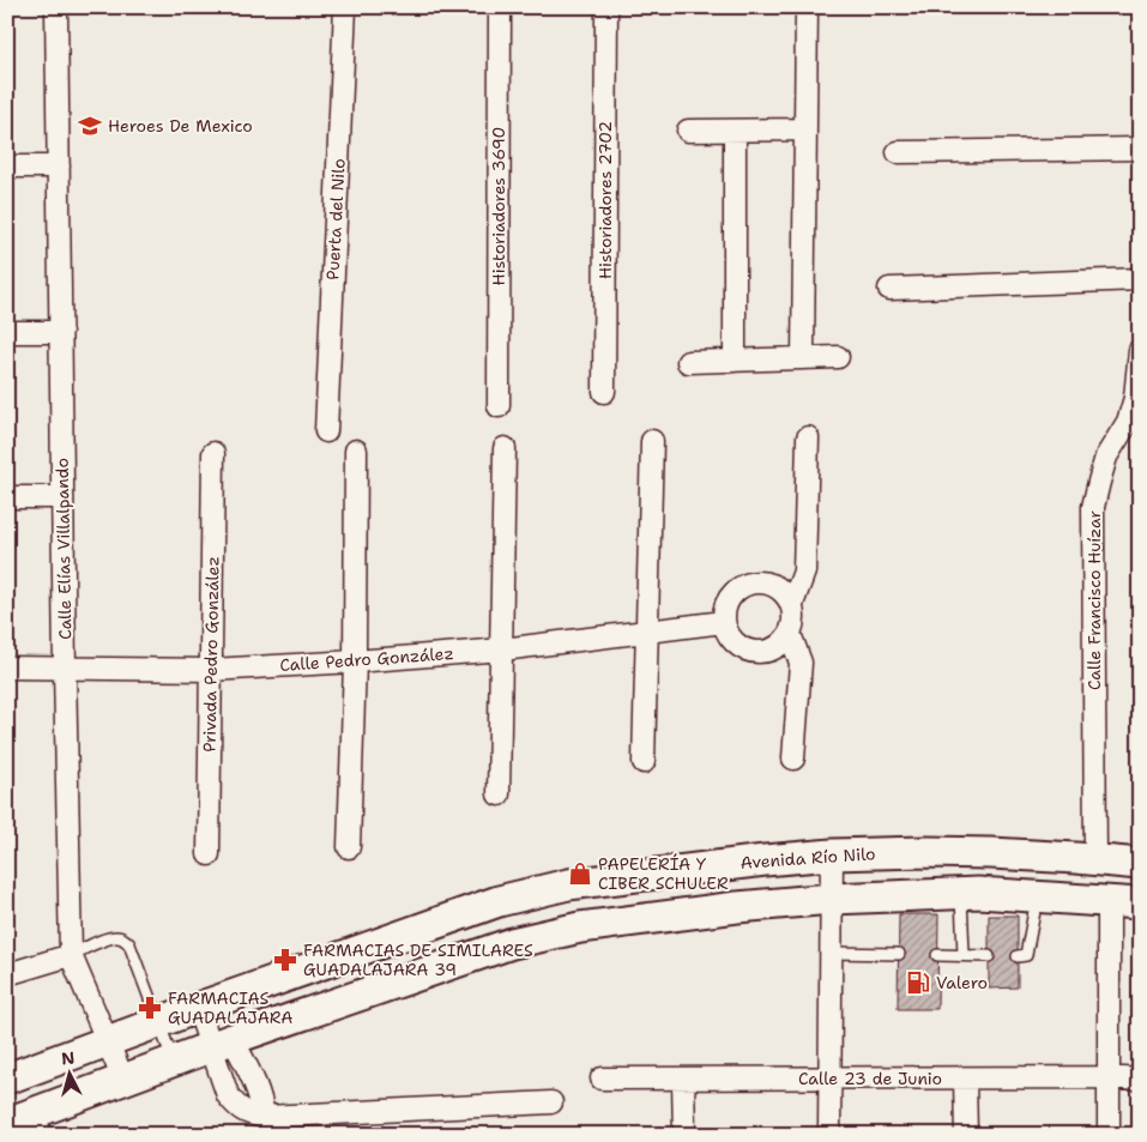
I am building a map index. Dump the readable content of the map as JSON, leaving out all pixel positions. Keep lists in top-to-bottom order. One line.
{"streets":{"main road":["Avenida Río Nilo"],"street":["Historiadores 2702","Historiadores 3690","Puerta del Nilo","Calle Elías Villalpando","Calle Francisco Huízar","Privada Pedro González","Calle Pedro González","Calle 23 de Junio"]},"crossings":[["Calle Elías Villalpando","Calle Pedro González"],["Calle Elías Villalpando","Avenida Río Nilo"],["Calle Francisco Huízar","Avenida Río Nilo"],["Privada Pedro González","Calle Pedro González"]],"places":{"school or university":["Heroes De Mexico"],"shop":["PAPELERÍA Y CIBER SCHULER"],"pharmacy":["FARMACIAS DE SIMILARES GUADALAJARA 39","FARMACIAS GUADALAJARA"],"fuel station":["Valero"]},"north":"top"}
